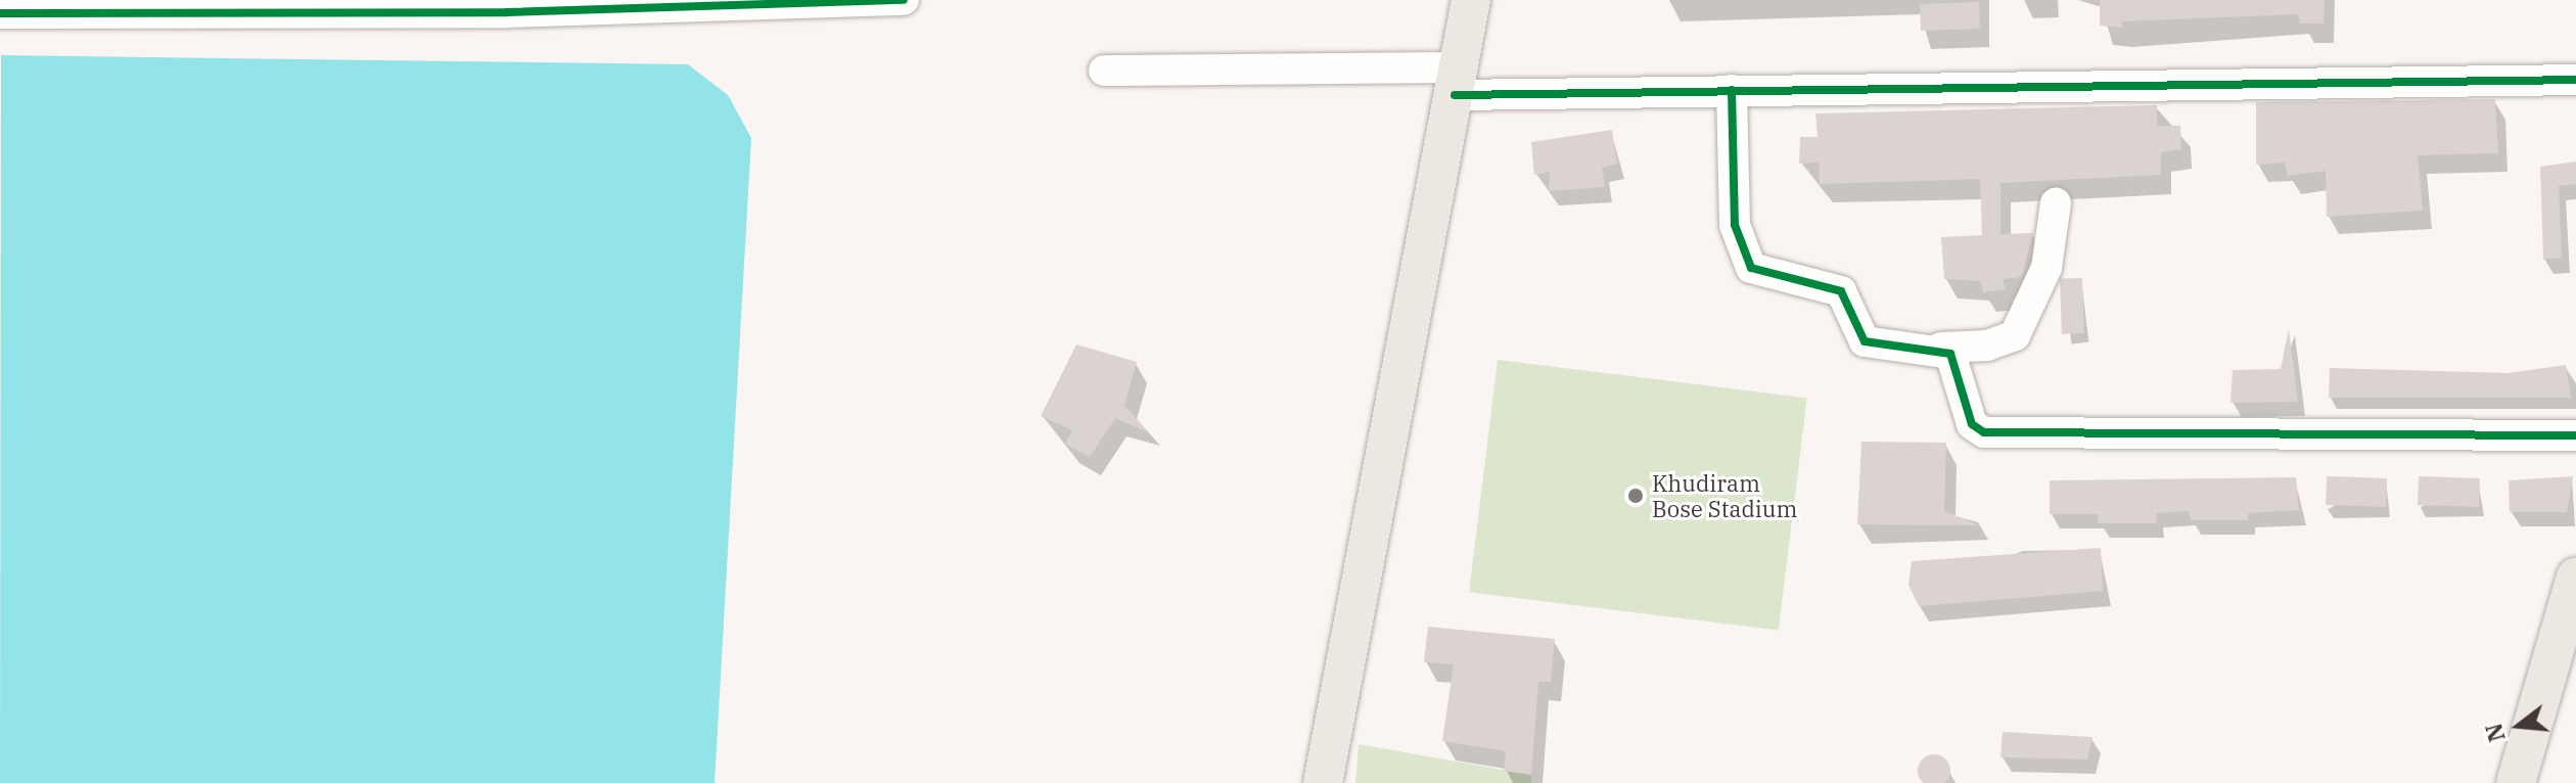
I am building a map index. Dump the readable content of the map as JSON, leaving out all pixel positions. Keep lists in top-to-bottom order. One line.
{"places":["Khudiram Bose Stadium"],"north":"left"}
